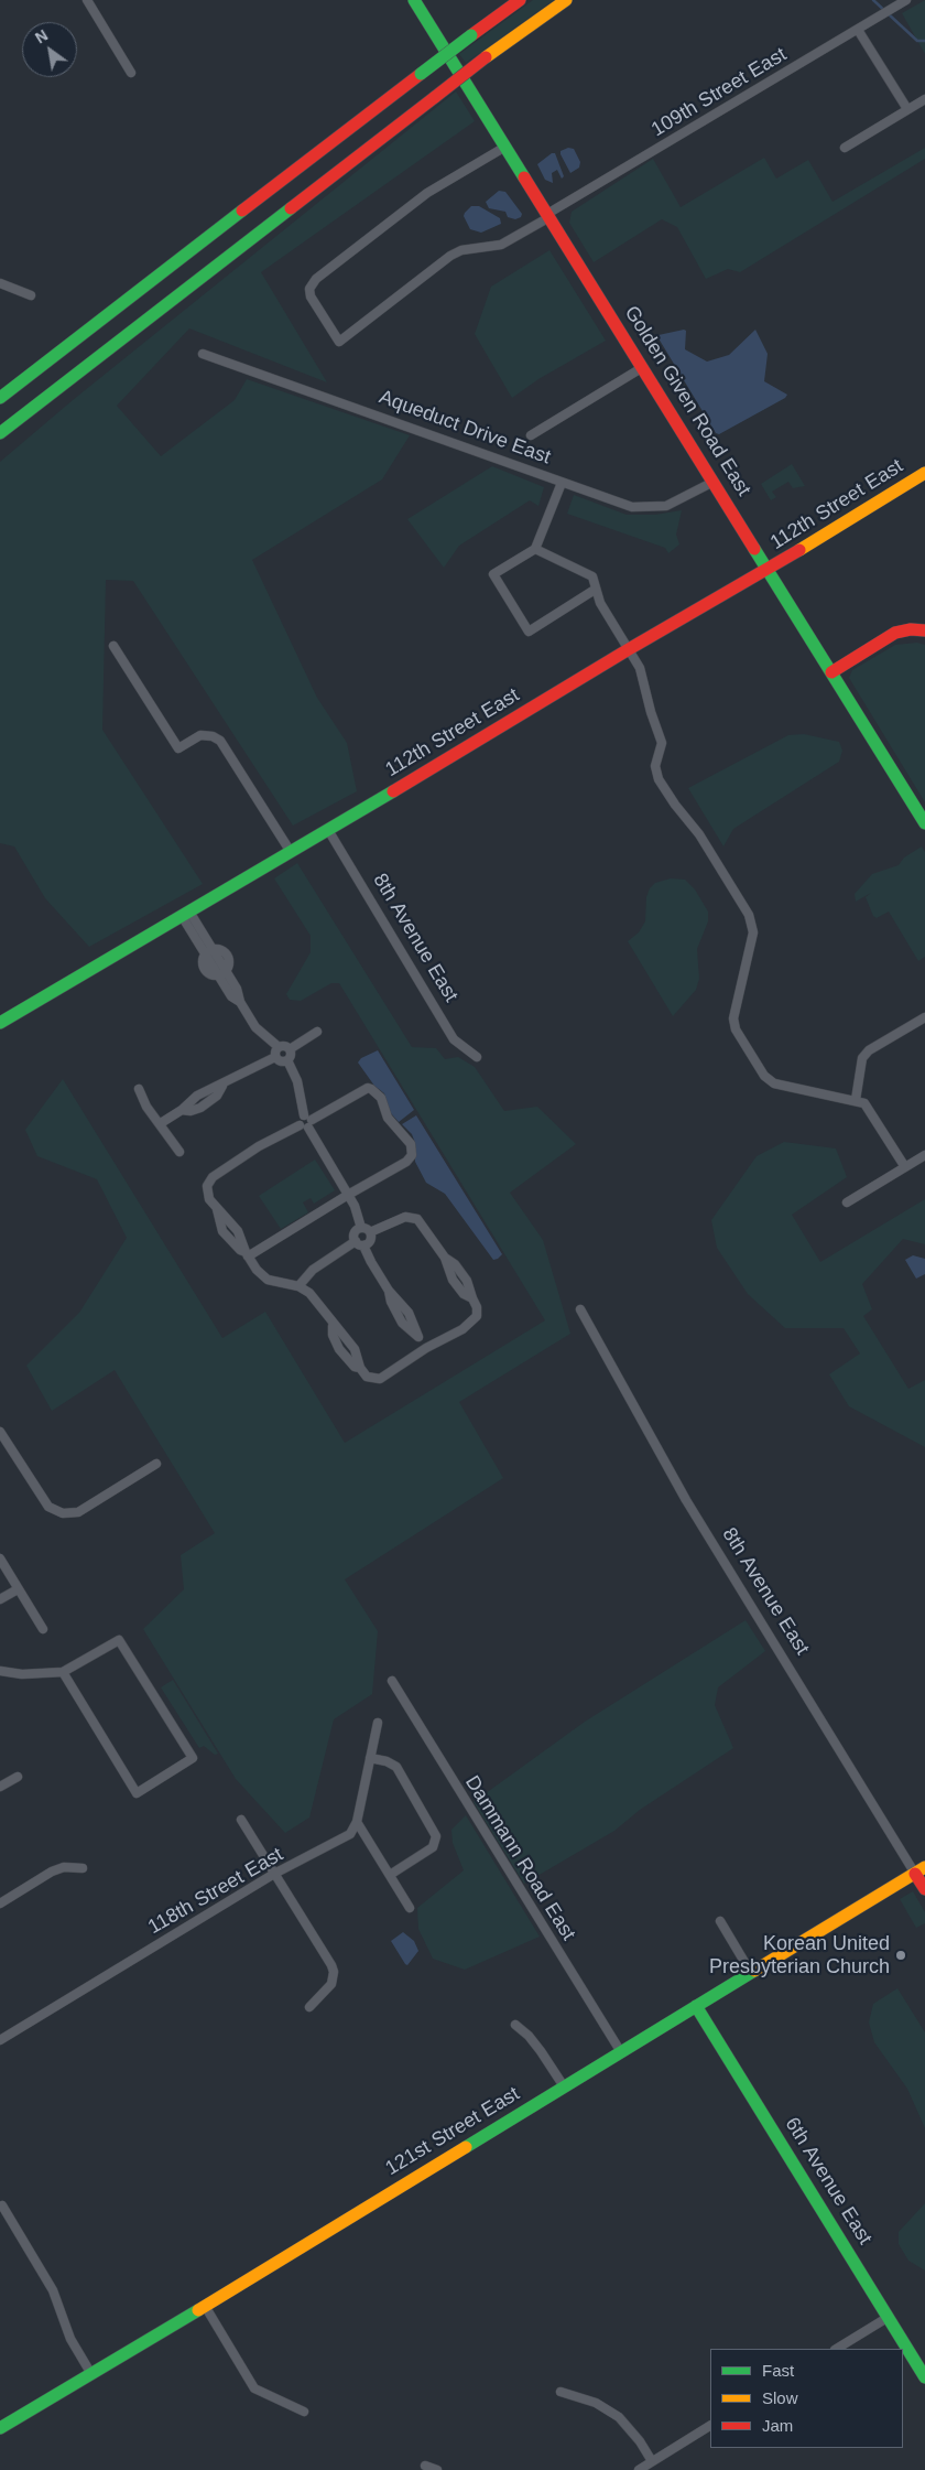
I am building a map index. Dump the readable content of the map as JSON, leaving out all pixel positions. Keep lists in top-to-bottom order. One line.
{"streets":{"main road":["Golden Given Road East","112th Street East","8th Avenue East","121st Street East","6th Avenue East"],"street":["109th Street East","Aqueduct Drive East","Dammann Road East","118th Street East"]},"crossings":[["109th Street East","Golden Given Road East"],["Golden Given Road East","Aqueduct Drive East"],["Golden Given Road East","112th Street East"],["112th Street East","8th Avenue East"],["8th Avenue East","121st Street East"],["Dammann Road East","121st Street East"],["121st Street East","6th Avenue East"]],"places":["Korean United Presbyterian Church"],"legend":["Fast","Slow","Jam"],"north":"top left"}
